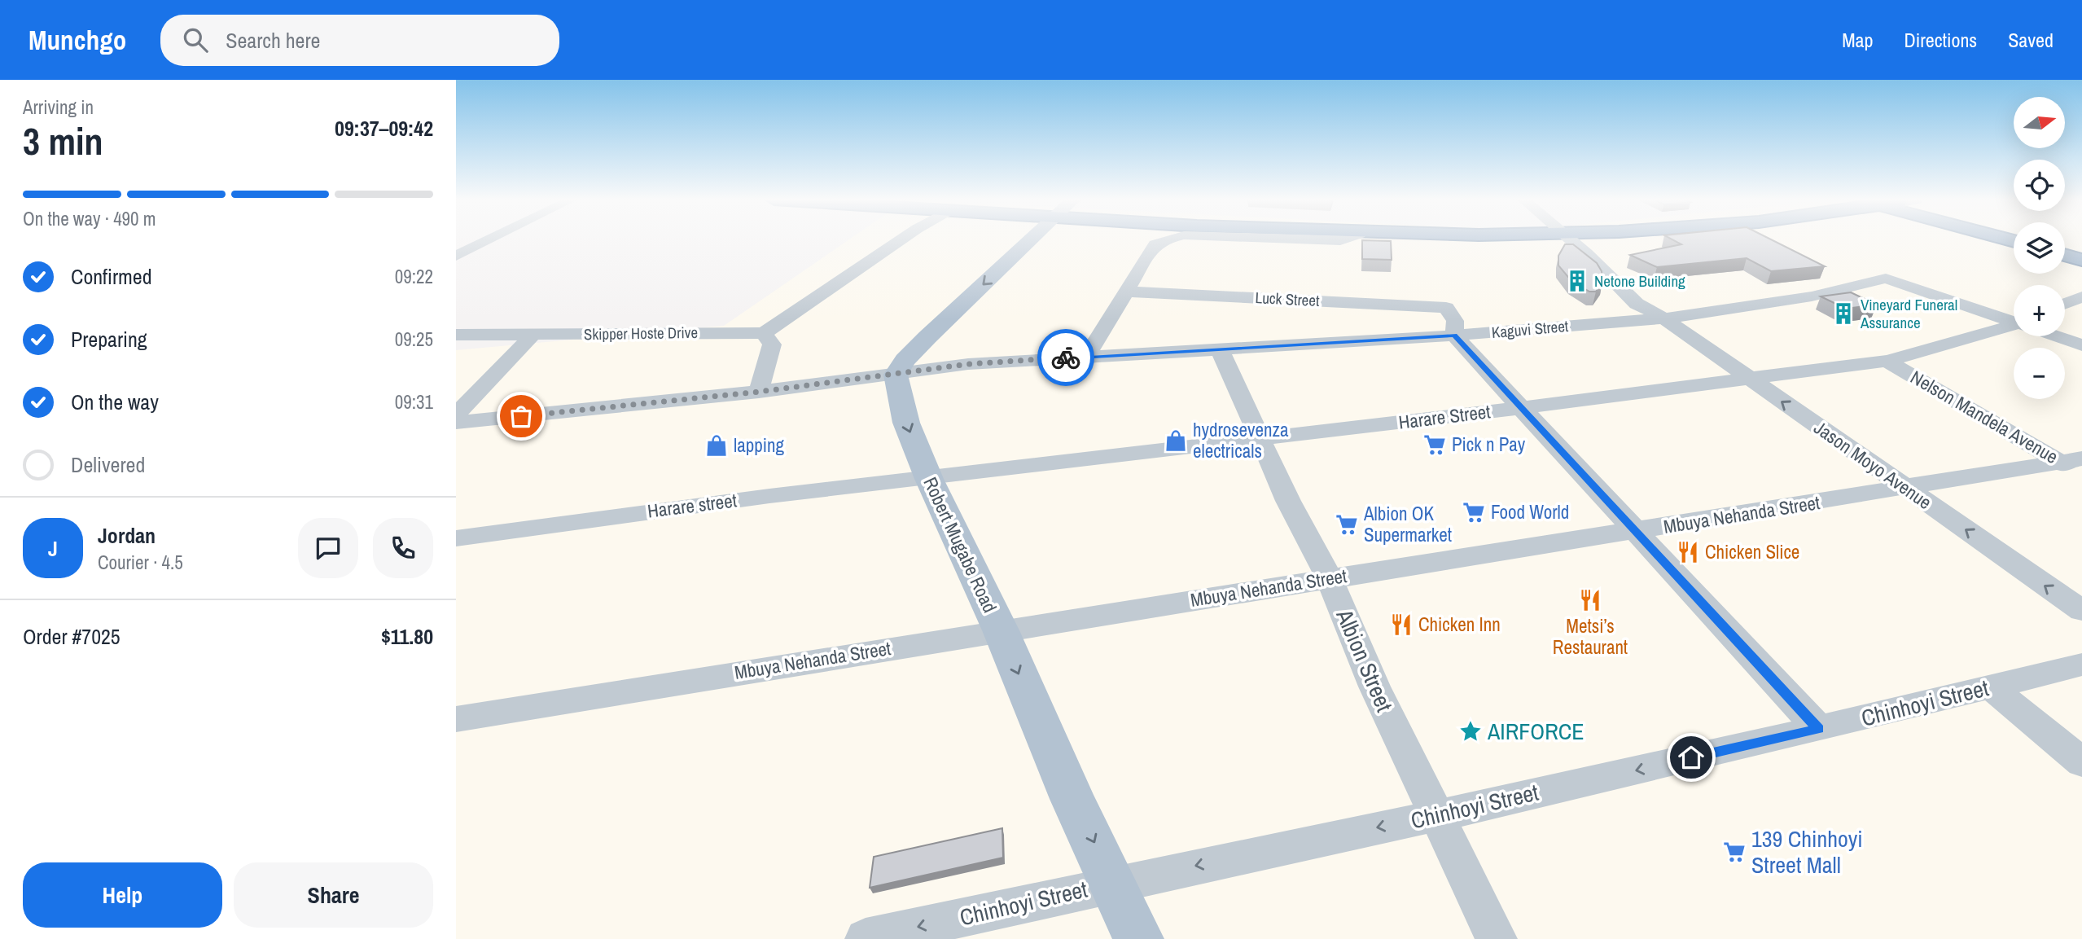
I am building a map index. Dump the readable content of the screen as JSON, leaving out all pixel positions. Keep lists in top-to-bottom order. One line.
{"streets":{"main road":["Robert Mugabe Road"],"street":["Luck Street","Kaguvi Street","Skipper Hoste Drive","Harare Street","Nelson Mandela Avenue","Jason Moyo Avenue","Harare street","Mbuya Nehanda Street","Albion Street","Chinhoyi Street"]},"crossings":[["Luck Street","Kaguvi Street"],["Kaguvi Street","Jason Moyo Avenue"],["Kaguvi Street","Robert Mugabe Road"],["Kaguvi Street","Albion Street"],["Harare Street","Nelson Mandela Avenue"],["Harare Street","Jason Moyo Avenue"],["Harare Street","Harare street"],["Harare Street","Robert Mugabe Road"],["Harare Street","Albion Street"],["Nelson Mandela Avenue","Mbuya Nehanda Street"],["Jason Moyo Avenue","Mbuya Nehanda Street"],["Harare street","Robert Mugabe Road"],["Mbuya Nehanda Street","Robert Mugabe Road"],["Mbuya Nehanda Street","Albion Street"],["Robert Mugabe Road","Chinhoyi Street"],["Albion Street","Chinhoyi Street"]],"one_way":["Robert Mugabe Road","Chinhoyi Street"],"places":{"building":["Netone Building","Vineyard Funeral Assurance"],"shop":["hydrosevenza electricals","lapping"],"supermarket":["Pick n Pay","Food World","Albion OK Supermarket","139 Chinhoyi Street Mall"],"restaurant":["Chicken Slice","Metsi’s Restaurant","Chicken Inn"],"place":["AIRFORCE"]},"north":"right","page":{"header":"Munchgo","search":"Search here","nav":["Map","Directions","Saved"],"heading":["3 min","Arriving in","09:37–09:42"],"panel":["Jordan","Courier · 4.5","Order #7025","$11.80"],"map_buttons":["+","−"],"bar":"On the way · 490 m","list":[["Confirmed","09:22"],["Preparing","09:25"],["On the way","09:31"],"Delivered"],"round":"J","buttons":["Help","Share"]}}
